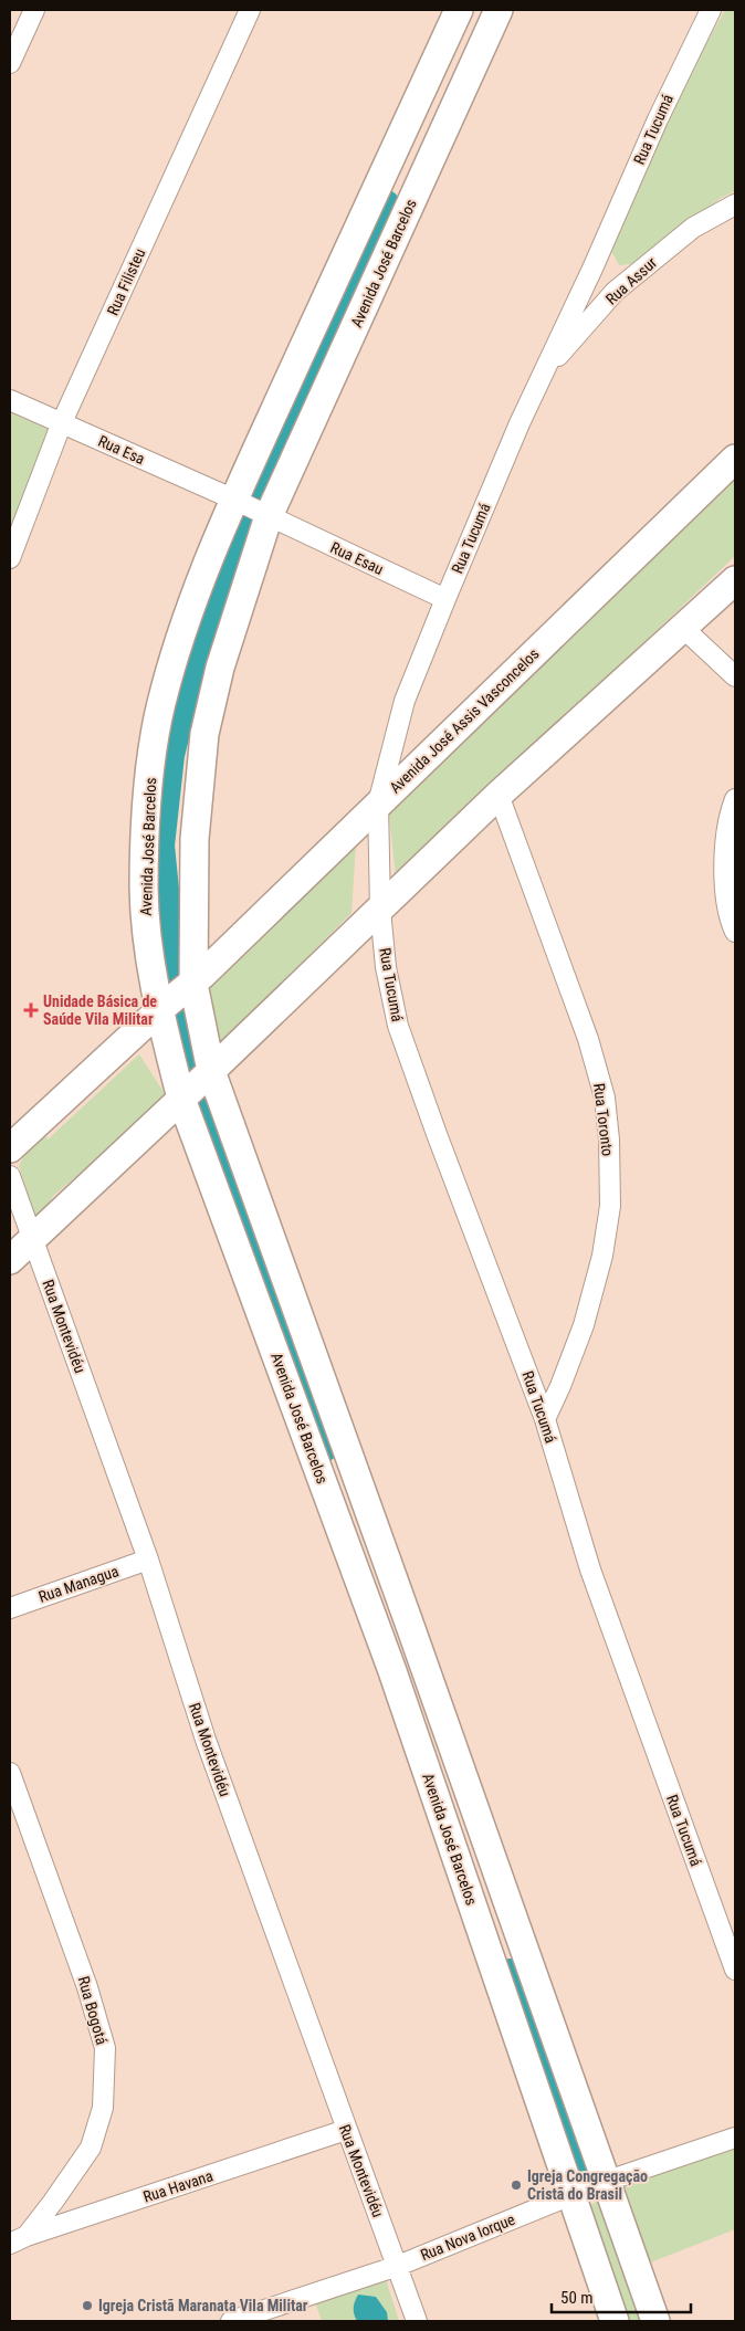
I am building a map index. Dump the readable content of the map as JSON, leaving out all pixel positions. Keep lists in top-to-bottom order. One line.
{"streets":{"street":["Rua Tucumá","Avenida José Barcelos","Rua Assur","Rua Filisteu","Rua Esa","Rua Esau","Avenida José Assis Vasconcelos","Rua Toronto","Rua Montevidéu","Rua Managua","Rua Bogotá","Rua Havana","Rua Nova Iorque"]},"crossings":[["Rua Tucumá","Rua Assur"],["Rua Tucumá","Rua Esau"],["Rua Tucumá","Avenida José Assis Vasconcelos"],["Rua Tucumá","Rua Toronto"],["Avenida José Barcelos","Rua Esa"],["Avenida José Barcelos","Rua Esau"],["Avenida José Barcelos","Avenida José Assis Vasconcelos"],["Avenida José Barcelos","Rua Nova Iorque"],["Rua Filisteu","Rua Esa"],["Rua Esa","Rua Esau"],["Rua Montevidéu","Rua Managua"],["Rua Montevidéu","Rua Havana"],["Rua Montevidéu","Rua Nova Iorque"],["Rua Bogotá","Rua Havana"]],"places":{"health":["Unidade Básica de Saúde Vila Militar"],"other":["Igreja Congregação Cristã do Brasil","Igreja Cristã Maranata Vila Militar"]},"scale_bar":"50 m"}
